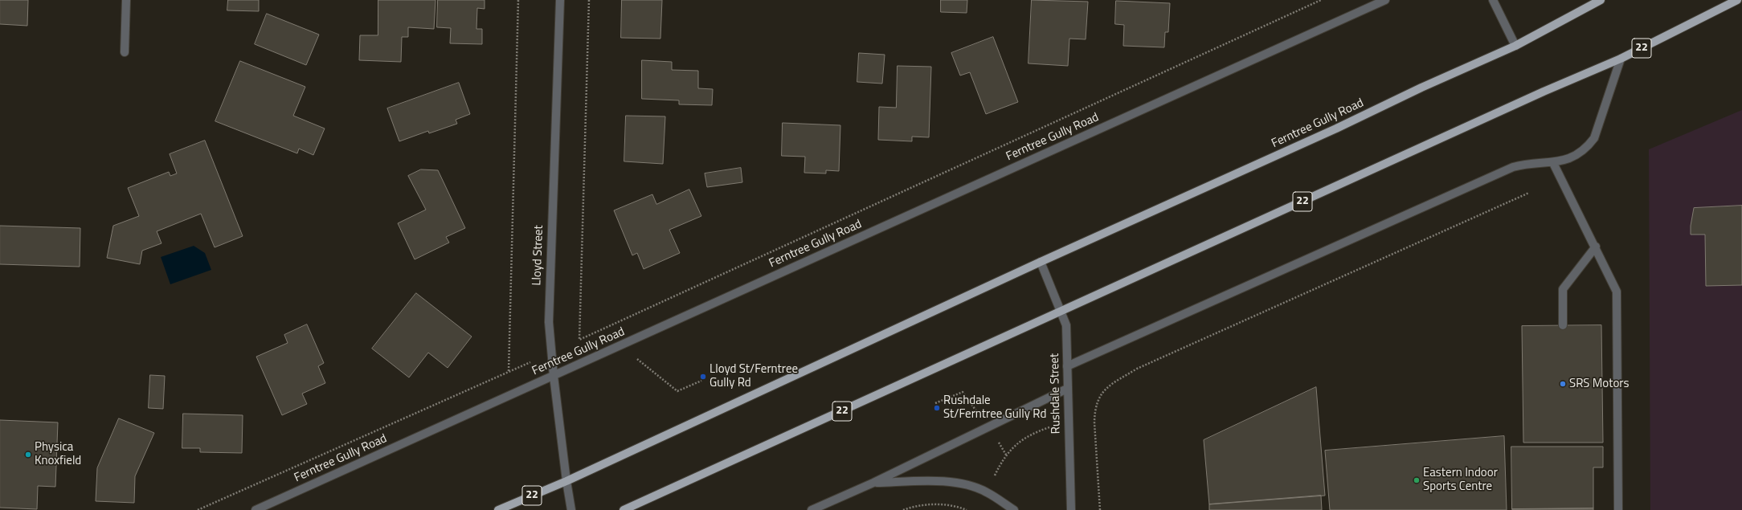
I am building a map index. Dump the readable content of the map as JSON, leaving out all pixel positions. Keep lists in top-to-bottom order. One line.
{"streets":{"main road":["22","Ferntree Gully Road"],"street":["Lloyd Street","Rushdale Street"]},"crossings":[["22","Rushdale Street"],["Ferntree Gully Road","Lloyd Street"],["Ferntree Gully Road","Rushdale Street"]],"places":["Lloyd St/Ferntree Gully Rd","SRS Motors","Rushdale St/Ferntree Gully Rd","Physica Knoxfield","Eastern Indoor Sports Centre"]}
